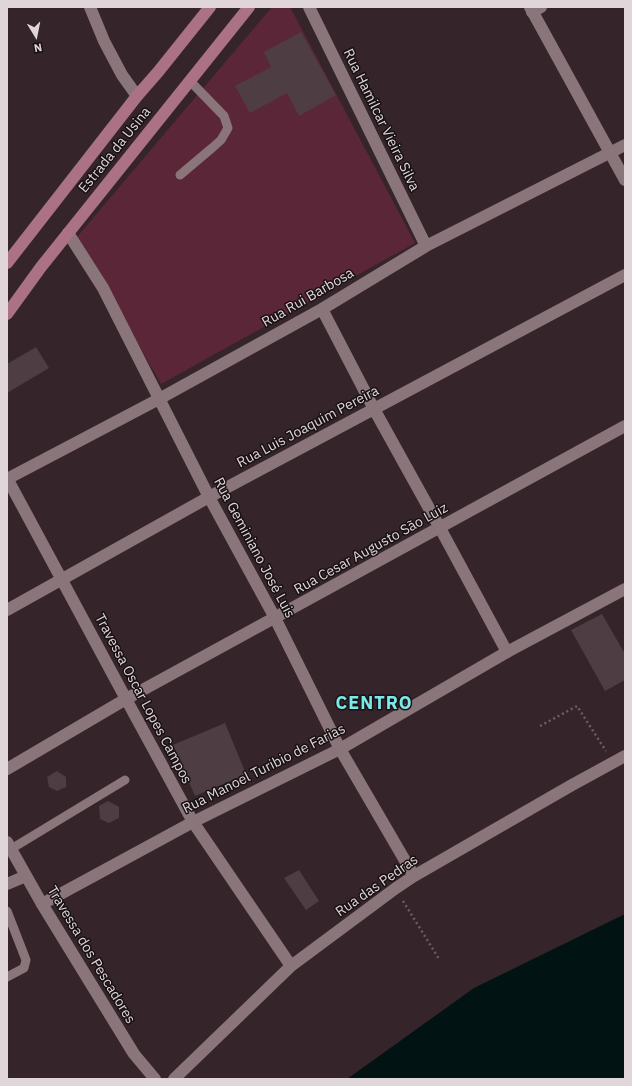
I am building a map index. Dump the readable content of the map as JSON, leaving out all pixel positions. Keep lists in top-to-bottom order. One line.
{"streets":{"main road":["Estrada da Usina"],"street":["Rua Hamilcar Vieira Silva","Rua Rui Barbosa","Rua Luis Joaquim Pereira","Rua Geminiano José Luis","Rua Cesar Augusto São Luiz","Travessa Oscar Lopes Campos","Rua Manoel Turibio de Farias","Rua das Pedras","Travessa dos Pescadores"]},"crossings":[["Rua Hamilcar Vieira Silva","Rua Rui Barbosa"],["Estrada da Usina","Rua Geminiano José Luis"],["Rua Rui Barbosa","Rua Geminiano José Luis"],["Rua Rui Barbosa","Travessa Oscar Lopes Campos"],["Rua Luis Joaquim Pereira","Rua Geminiano José Luis"],["Rua Luis Joaquim Pereira","Travessa Oscar Lopes Campos"],["Rua Geminiano José Luis","Rua Cesar Augusto São Luiz"],["Rua Geminiano José Luis","Rua Manoel Turibio de Farias"],["Rua Geminiano José Luis","Rua das Pedras"],["Rua Cesar Augusto São Luiz","Travessa Oscar Lopes Campos"],["Travessa Oscar Lopes Campos","Rua Manoel Turibio de Farias"],["Travessa Oscar Lopes Campos","Rua das Pedras"],["Rua Manoel Turibio de Farias","Travessa dos Pescadores"]],"districts":["CENTRO"],"north":"bottom"}
